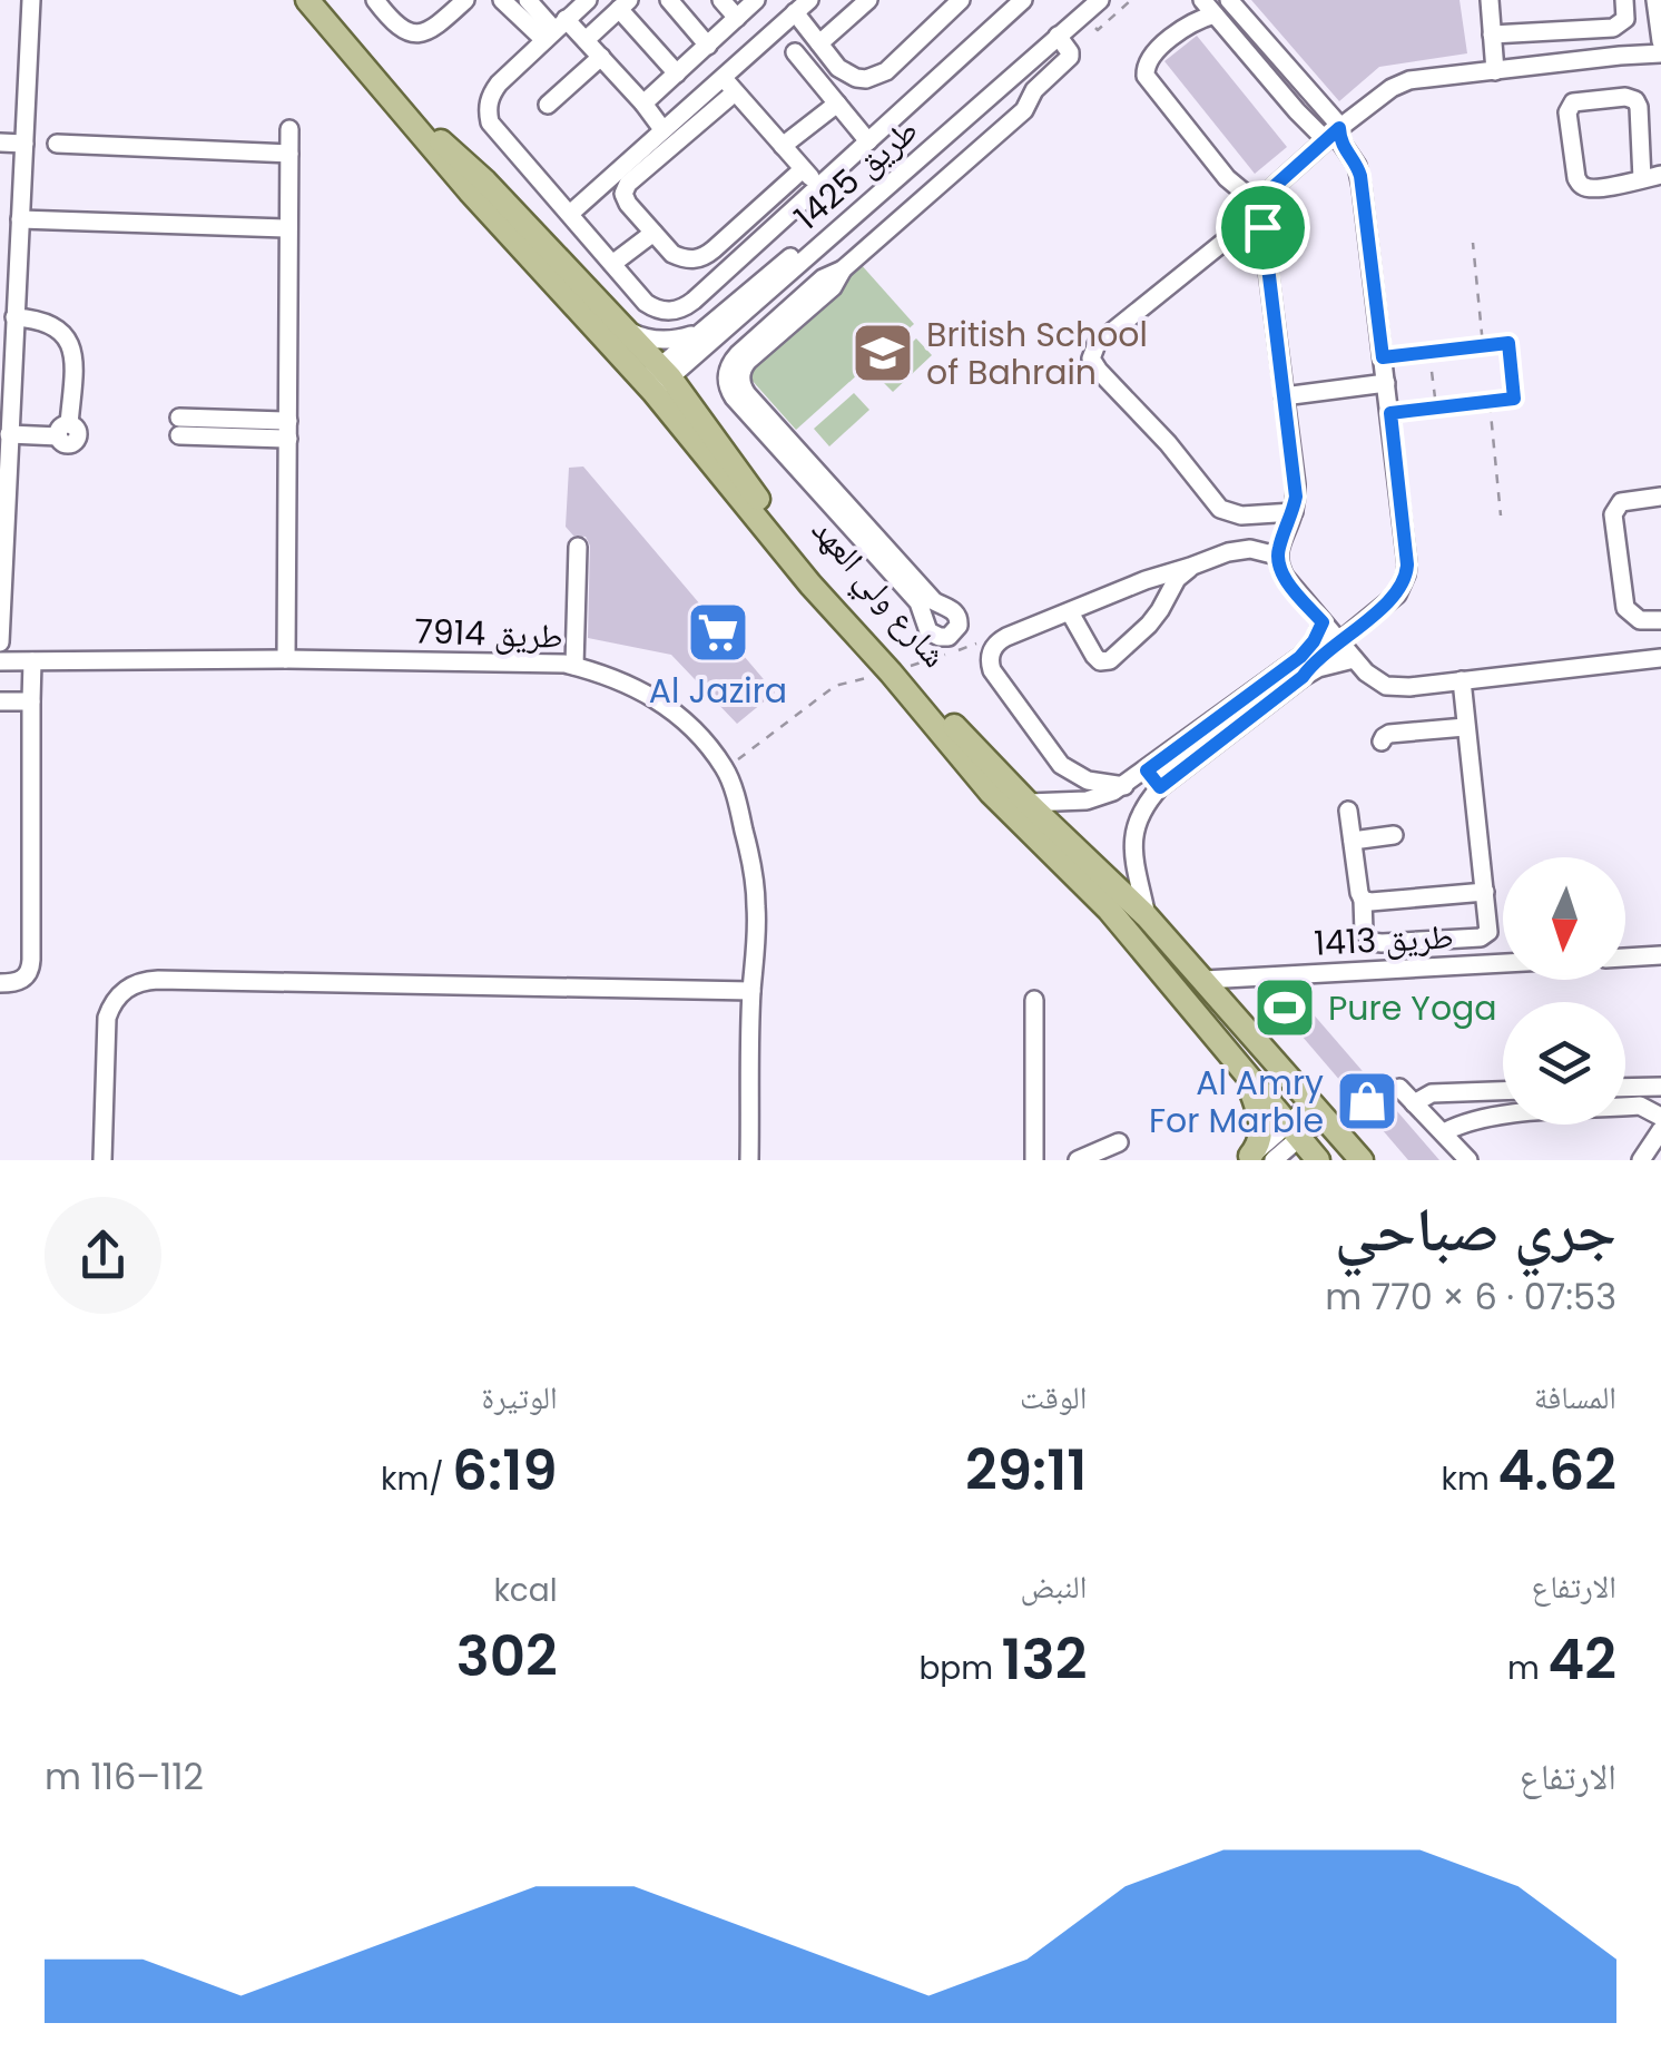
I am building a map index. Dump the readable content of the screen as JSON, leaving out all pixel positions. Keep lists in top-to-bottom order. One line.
{"streets":{"main road":["شارع ولي العهد"],"street":["طريق 1425","طريق 7914","طريق 1413"]},"crossings":[["طريق 1425","شارع ولي العهد"],["شارع ولي العهد","طريق 1413"]],"places":{"school or university":["British School of Bahrain"],"supermarket":["Al Jazira"],"sports":["Pure Yoga"],"shop":["Al Amry For Marble"]},"north":"bottom","page":{"heading":["جري صباحي","07:53 · 6 × 770 m"],"stats":[["المسافة","4.62 km"],["الوقت","29:11"],["الوتيرة","6:19 /km"],["الارتفاع","42 m"],["النبض","132 bpm"],["kcal","302"]],"chart":["الارتفاع","112–116 m"]}}
